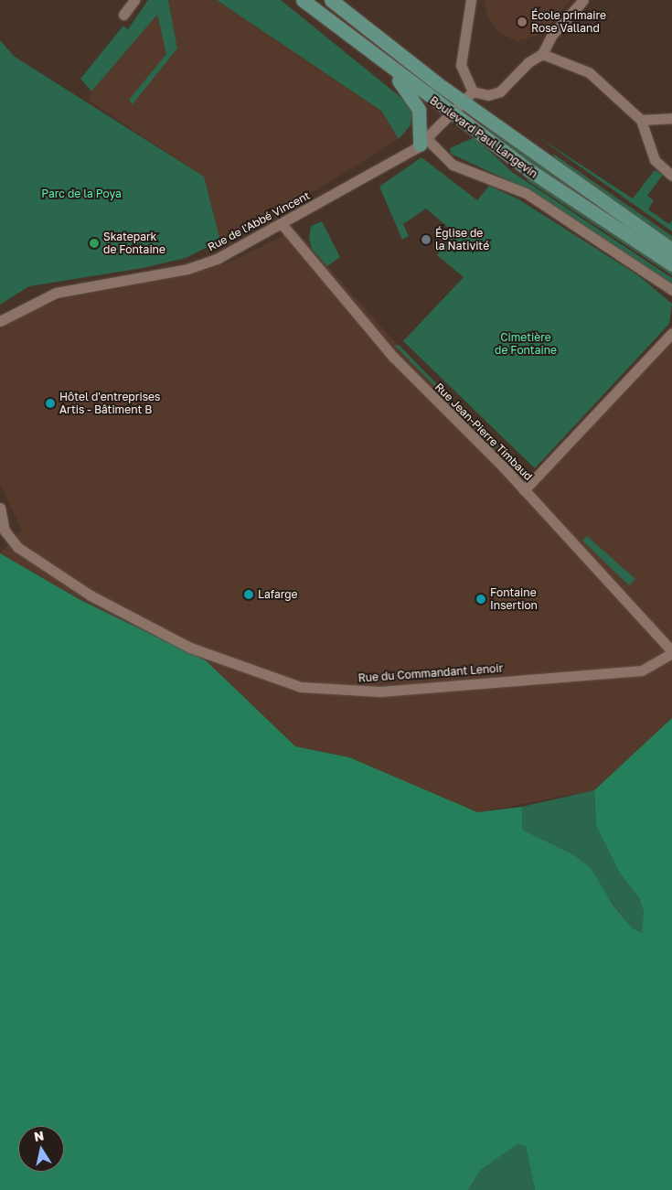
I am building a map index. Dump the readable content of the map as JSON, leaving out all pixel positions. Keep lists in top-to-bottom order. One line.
{"streets":{"main road":["Boulevard Paul Langevin"],"street":["Rue de l'Abbé Vincent","Rue Jean-Pierre Timbaud","Rue du Commandant Lenoir"]},"crossings":[["Boulevard Paul Langevin","Rue de l'Abbé Vincent"],["Rue de l'Abbé Vincent","Rue Jean-Pierre Timbaud"],["Rue Jean-Pierre Timbaud","Rue du Commandant Lenoir"]],"parks":["Parc de la Poya","Cimetière de Fontaine"],"places":["École primaire Rose Valland","Église de la Nativité","Skatepark de Fontaine","Hôtel d'entreprises Artis - Bâtiment B","Lafarge","Fontaine Insertion"],"north":"top"}
